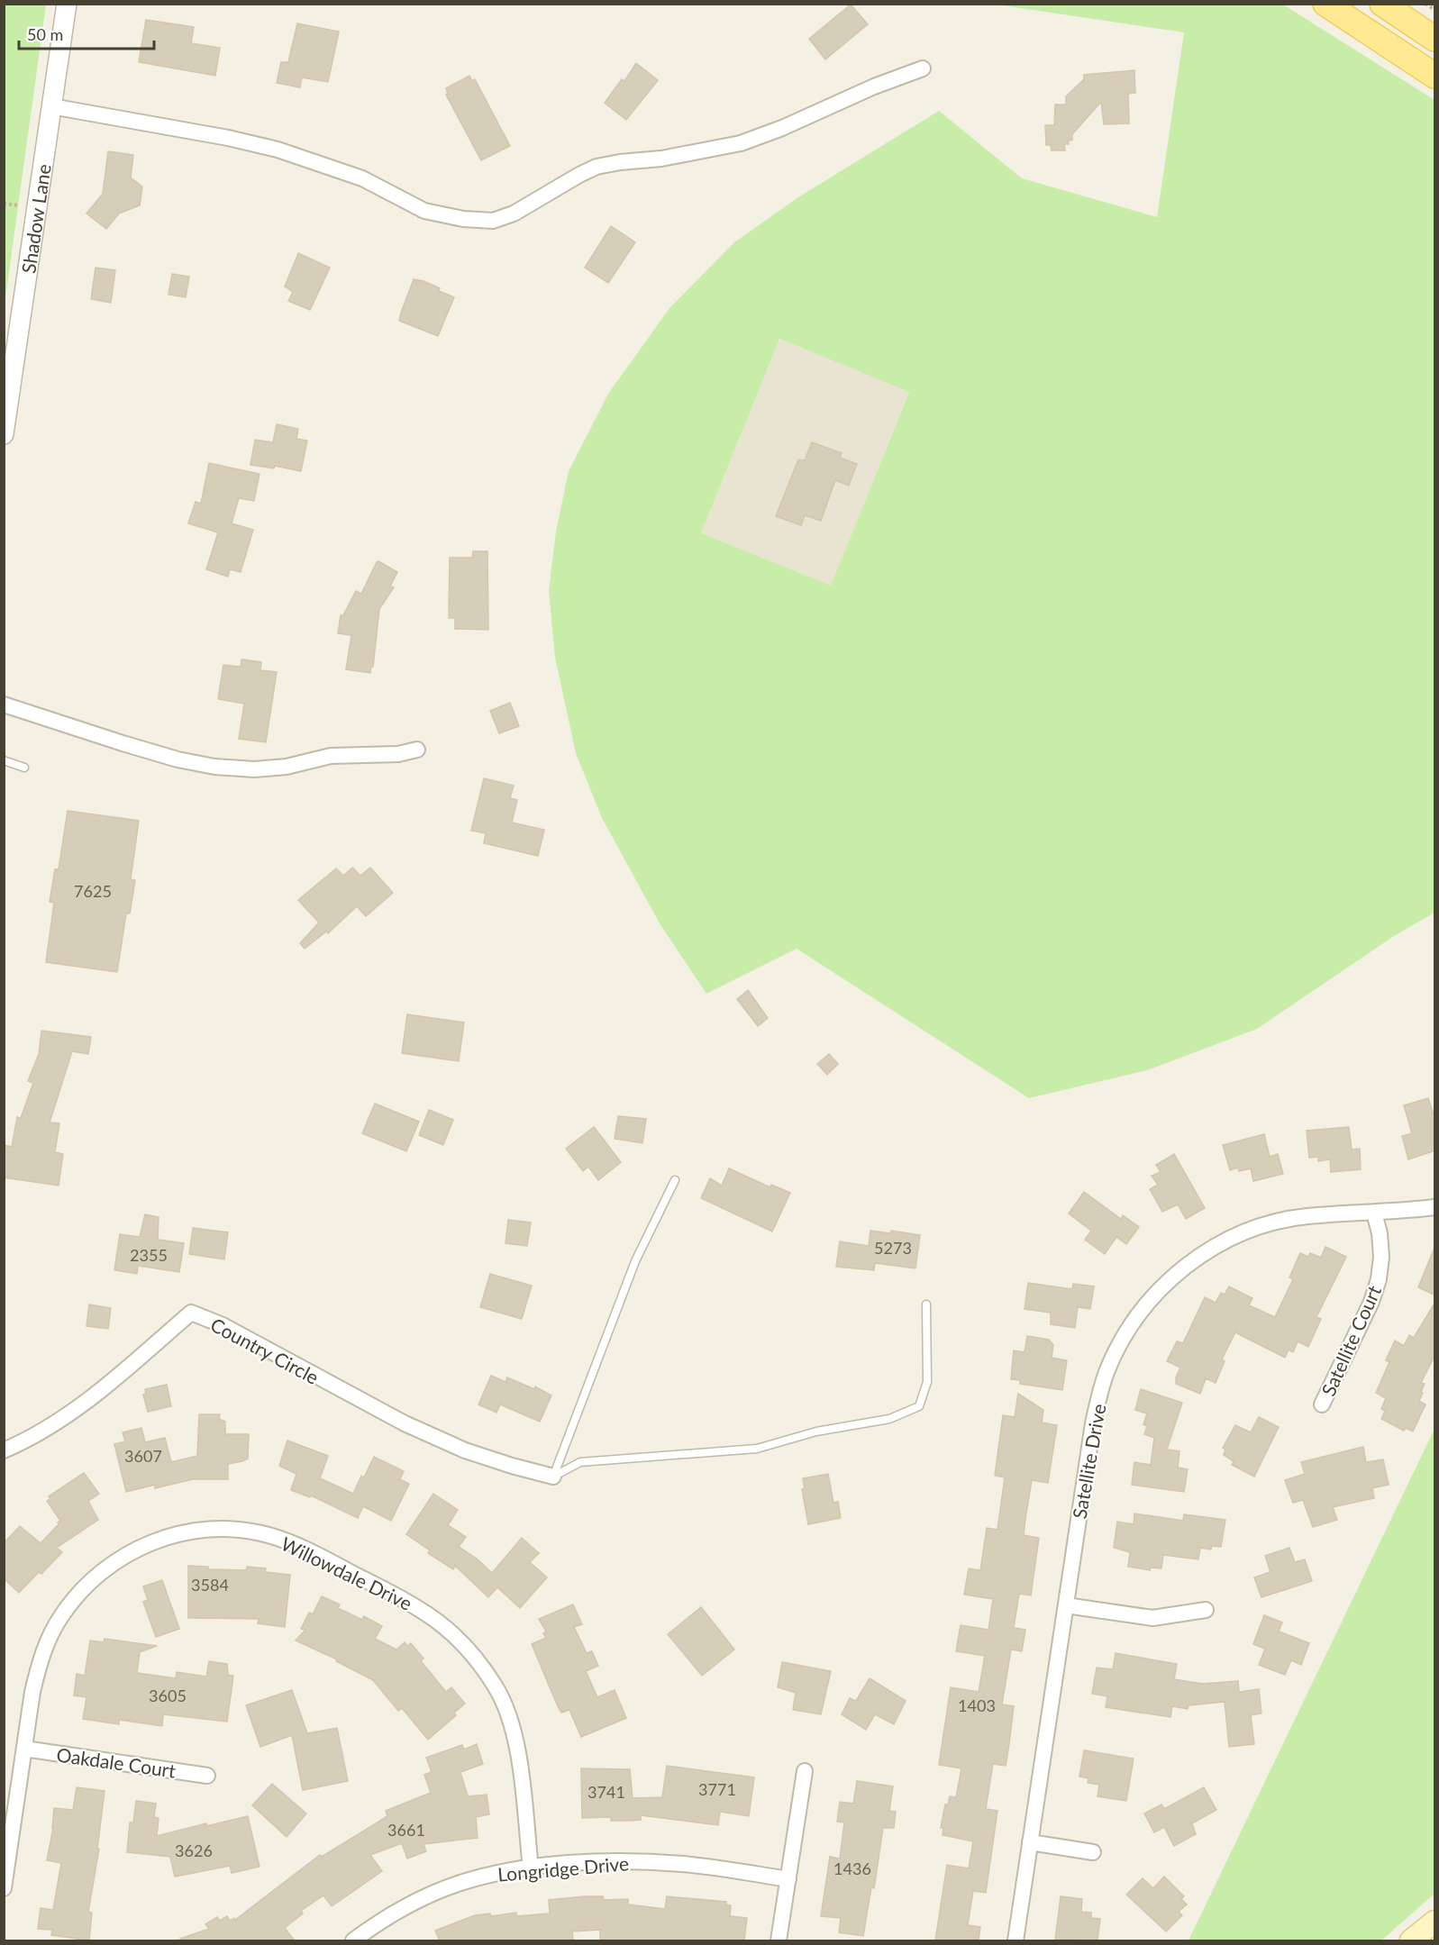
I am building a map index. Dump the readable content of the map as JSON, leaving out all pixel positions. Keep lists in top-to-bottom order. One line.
{"streets":{"street":["Shadow Lane","Satellite Court","Country Circle","Satellite Drive","Willowdale Drive","Oakdale Court","Longridge Drive"]},"crossings":[["Satellite Court","Satellite Drive"],["Willowdale Drive","Oakdale Court"],["Willowdale Drive","Longridge Drive"]],"house_numbers":["7625","5273","2355","3607","3584","3605","1403","3771","3741","3661","3626","1436"],"scale_bar":"50 m"}
